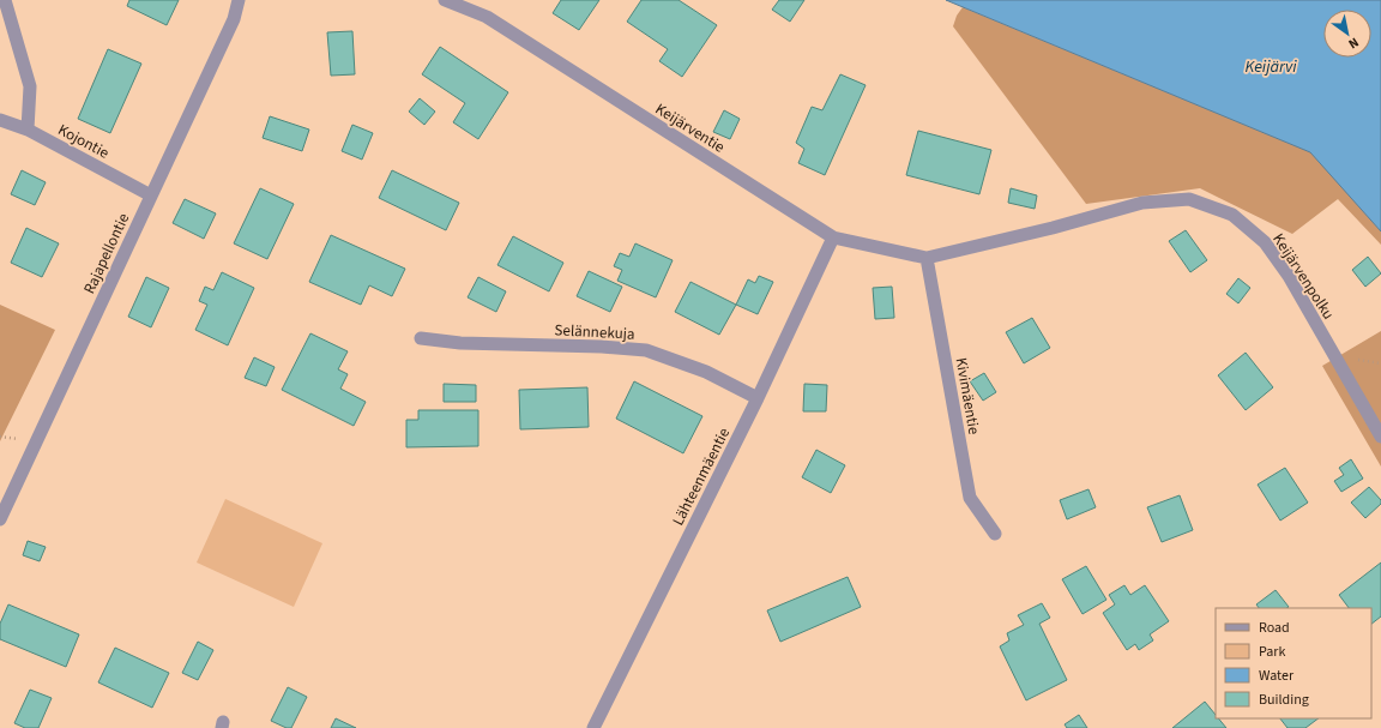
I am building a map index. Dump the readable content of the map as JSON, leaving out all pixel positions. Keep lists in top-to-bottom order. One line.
{"streets":{"street":["Keijärventie","Kojontie","Rajapellontie","Keijärvenpolku","Selännekuja","Kivimäentie","Lähteenmäentie"]},"crossings":[["Keijärventie","Keijärvenpolku"],["Keijärventie","Kivimäentie"],["Keijärventie","Lähteenmäentie"],["Kojontie","Rajapellontie"],["Keijärvenpolku","Kivimäentie"],["Selännekuja","Lähteenmäentie"]],"water":["Keijärvi"],"legend":["Road","Park","Water","Building"],"north":"bottom right"}
